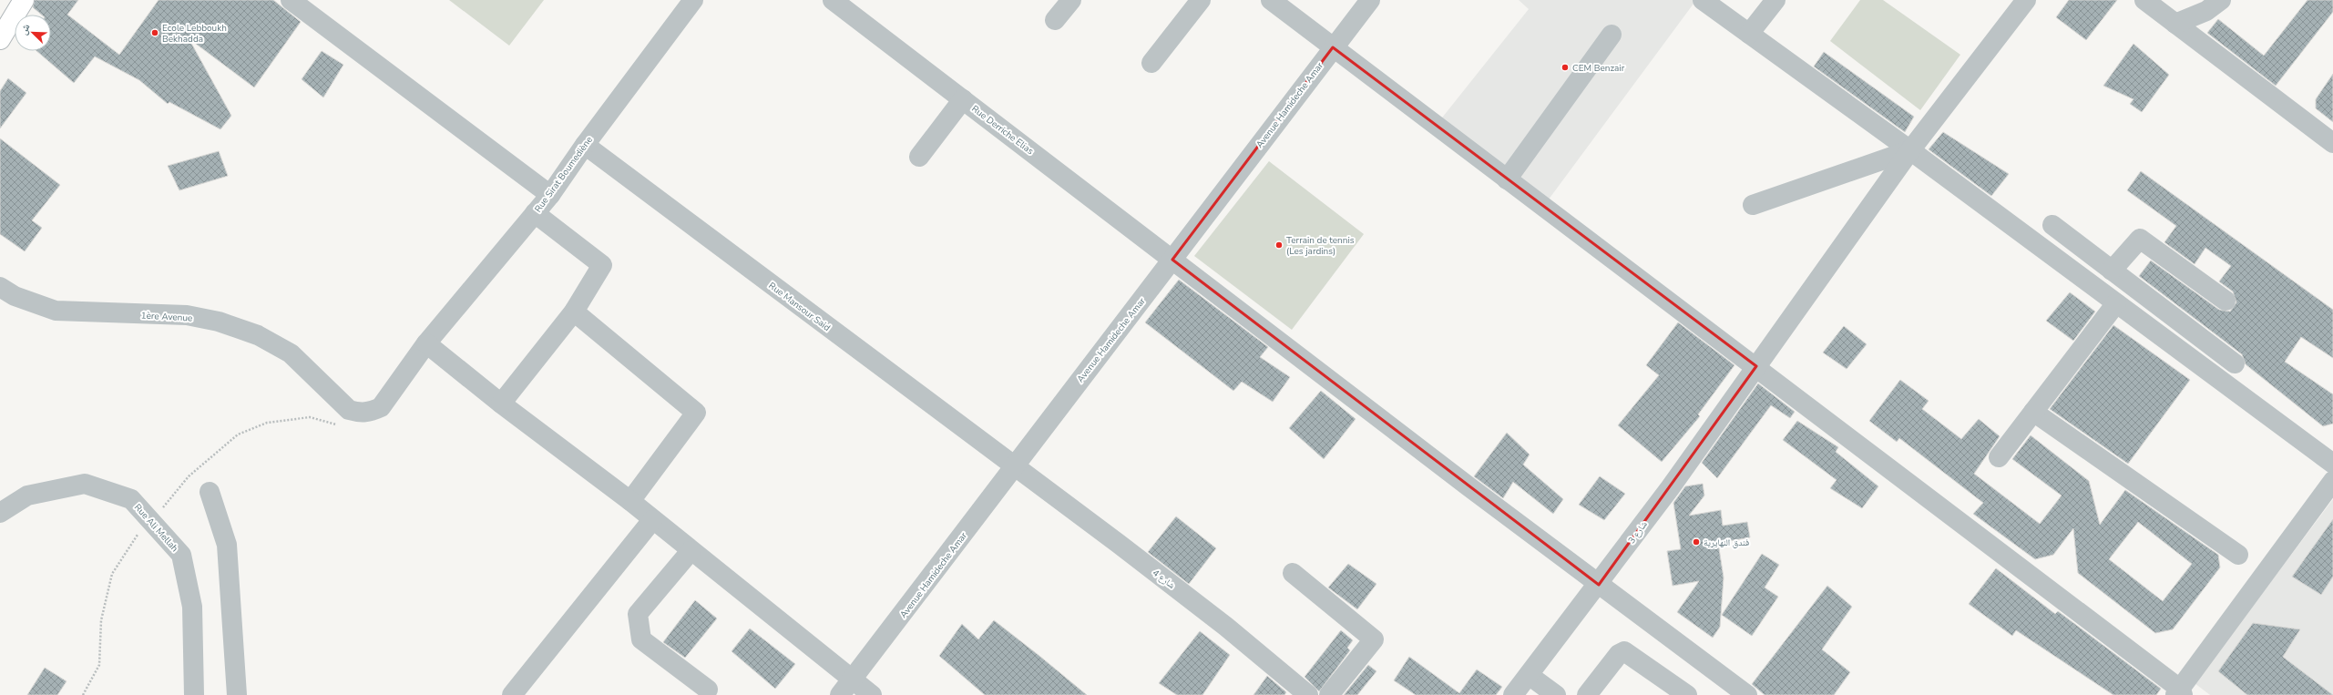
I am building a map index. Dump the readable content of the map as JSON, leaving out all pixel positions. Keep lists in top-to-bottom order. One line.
{"streets":{"street":["Avenue Hamideche Amar","Rue Derriche Elias","Rue Sirat Boumediène","Rue Mansour Said","1ère Avenue","Rue Ali Mellah","شارع 3","شارع 4"]},"crossings":[["Avenue Hamideche Amar","Rue Derriche Elias"],["Avenue Hamideche Amar","Rue Mansour Said"],["Avenue Hamideche Amar","شارع 4"],["Rue Derriche Elias","شارع 3"],["Rue Sirat Boumediène","Rue Mansour Said"],["Rue Sirat Boumediène","1ère Avenue"],["Rue Mansour Said","شارع 4"]],"places":["Ecole Lebboukh Bekhadda","CEM Benzair","Terrain de tennis (Les jardins)","فندق النهايرية"],"north":"top left"}
